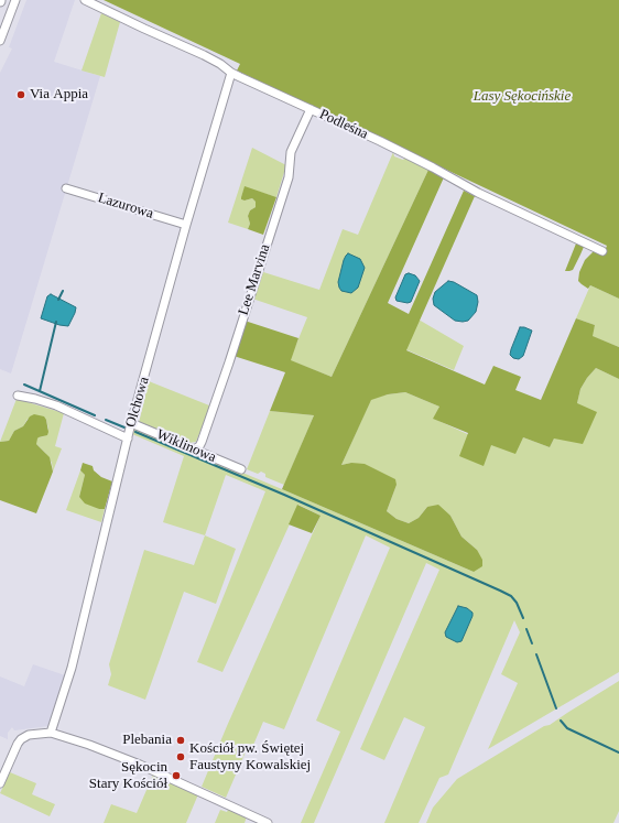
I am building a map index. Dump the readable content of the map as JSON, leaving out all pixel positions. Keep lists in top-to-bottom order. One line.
{"streets":{"street":["Podleśna","Lazurowa","Lee Marvina","Olchowa","Wiklinowa"]},"crossings":[["Podleśna","Lee Marvina"],["Podleśna","Olchowa"],["Lazurowa","Olchowa"],["Lee Marvina","Wiklinowa"],["Olchowa","Wiklinowa"]],"parks":["Lasy Sękocińskie"],"places":["Via Appia","Plebania","Kościół pw. Świętej Faustyny Kowalskiej","Sękocin Stary Kościół"]}
